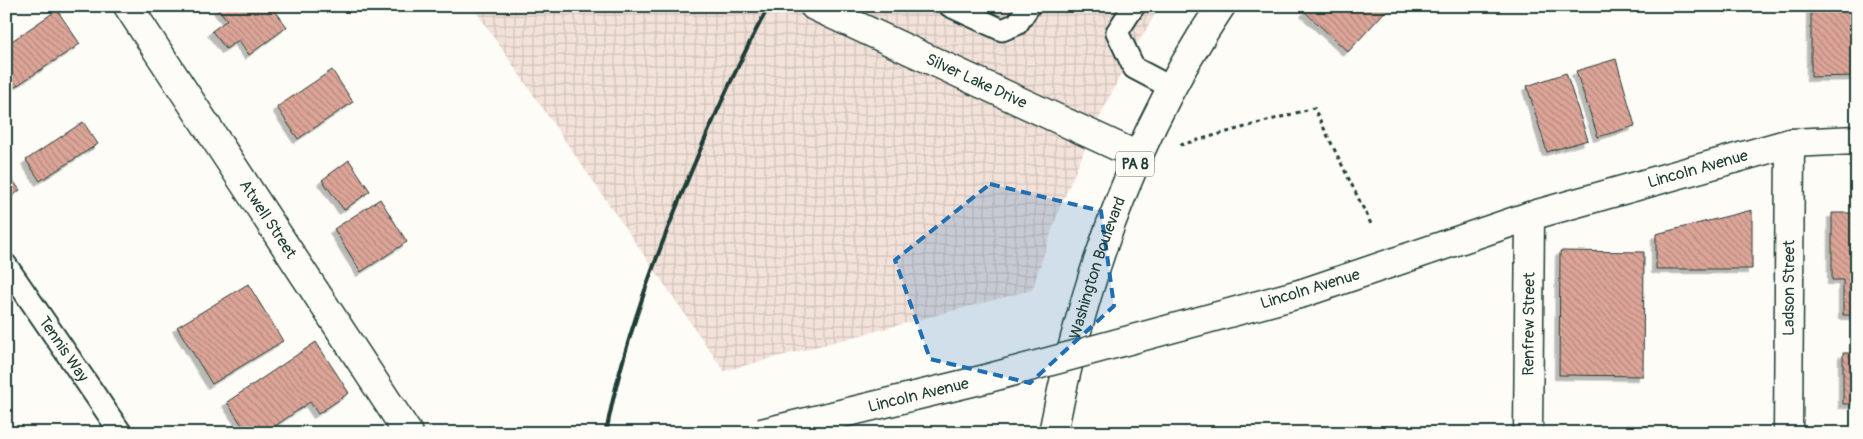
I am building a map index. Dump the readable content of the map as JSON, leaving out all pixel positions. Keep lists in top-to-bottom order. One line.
{"streets":{"main road":["Silver Lake Drive","PA 8","Lincoln Avenue","Atwell Street","Washington Boulevard","Ladson Street","Renfrew Street"],"lane":["Tennis Way"]},"crossings":[["Silver Lake Drive","Washington Boulevard"],["Lincoln Avenue","Ladson Street"],["Lincoln Avenue","Renfrew Street"]]}
